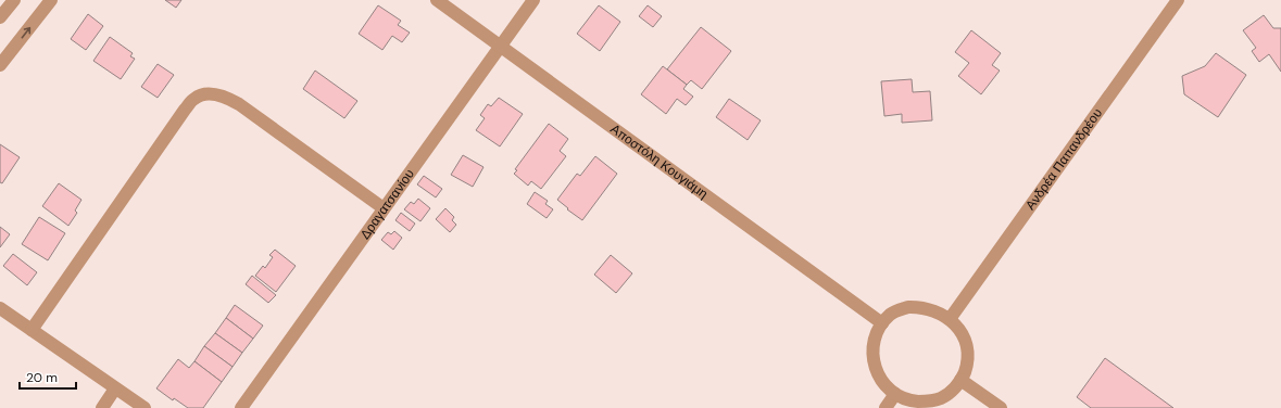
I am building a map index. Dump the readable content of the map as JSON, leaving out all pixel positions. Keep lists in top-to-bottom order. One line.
{"streets":{"street":["Ανδρέα Παπανδρέου","Αποστόλη Κουγιάμη","Δραγατσανίου"]},"crossings":[["Ανδρέα Παπανδρέου","Αποστόλη Κουγιάμη"],["Αποστόλη Κουγιάμη","Δραγατσανίου"]],"scale_bar":"20 m"}
